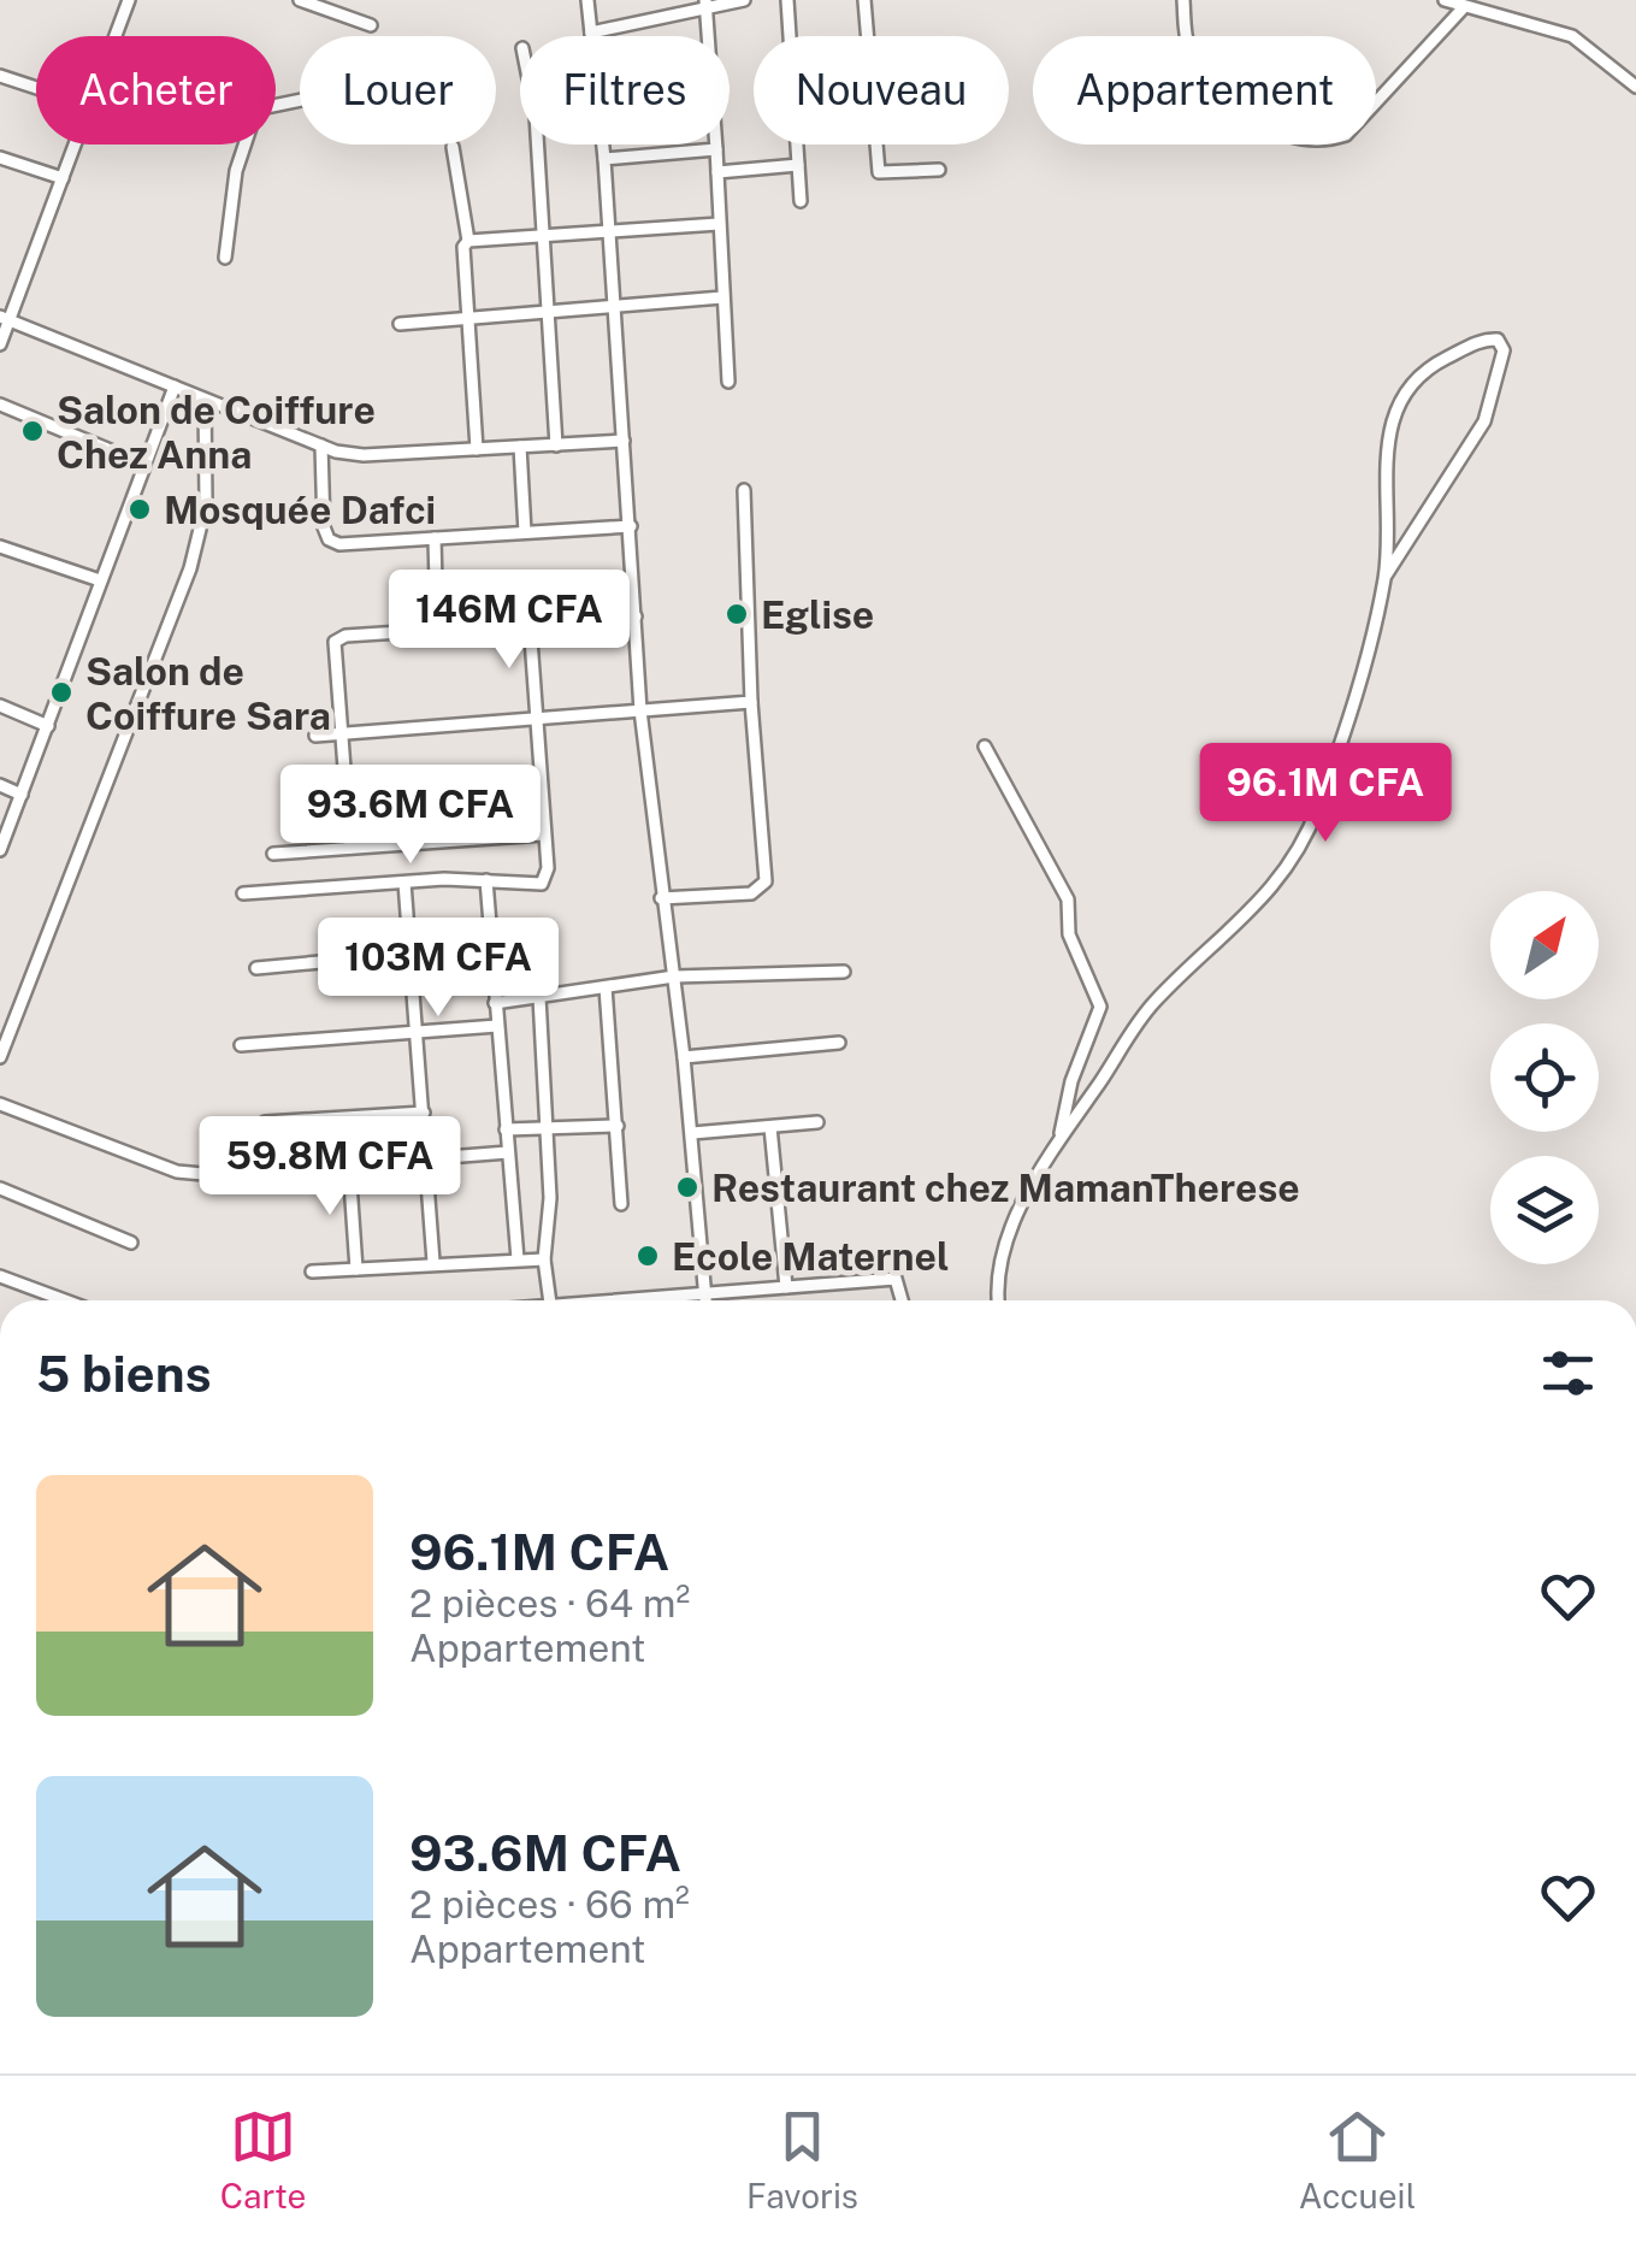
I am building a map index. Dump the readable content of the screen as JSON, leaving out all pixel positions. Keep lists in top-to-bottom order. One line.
{"places":["Salon de Coiffure Chez Anna","Mosquée Dafci","Eglise","Salon de Coiffure Sara","Restaurant chez MamanTherese","Ecole Maternel"],"north":"top right","page":{"chip":["Acheter","Louer","Filtres","Nouveau","Appartement"],"price":["146M CFA","96.1M CFA","93.6M CFA","103M CFA","59.8M CFA"],"heading":"5 biens","list":[{"name":"96.1M CFA","note":"2 pièces · 64 m² · Appartement"},{"name":"93.6M CFA","note":"2 pièces · 66 m² · Appartement"}],"tabs":["Carte","Favoris","Accueil"]}}
